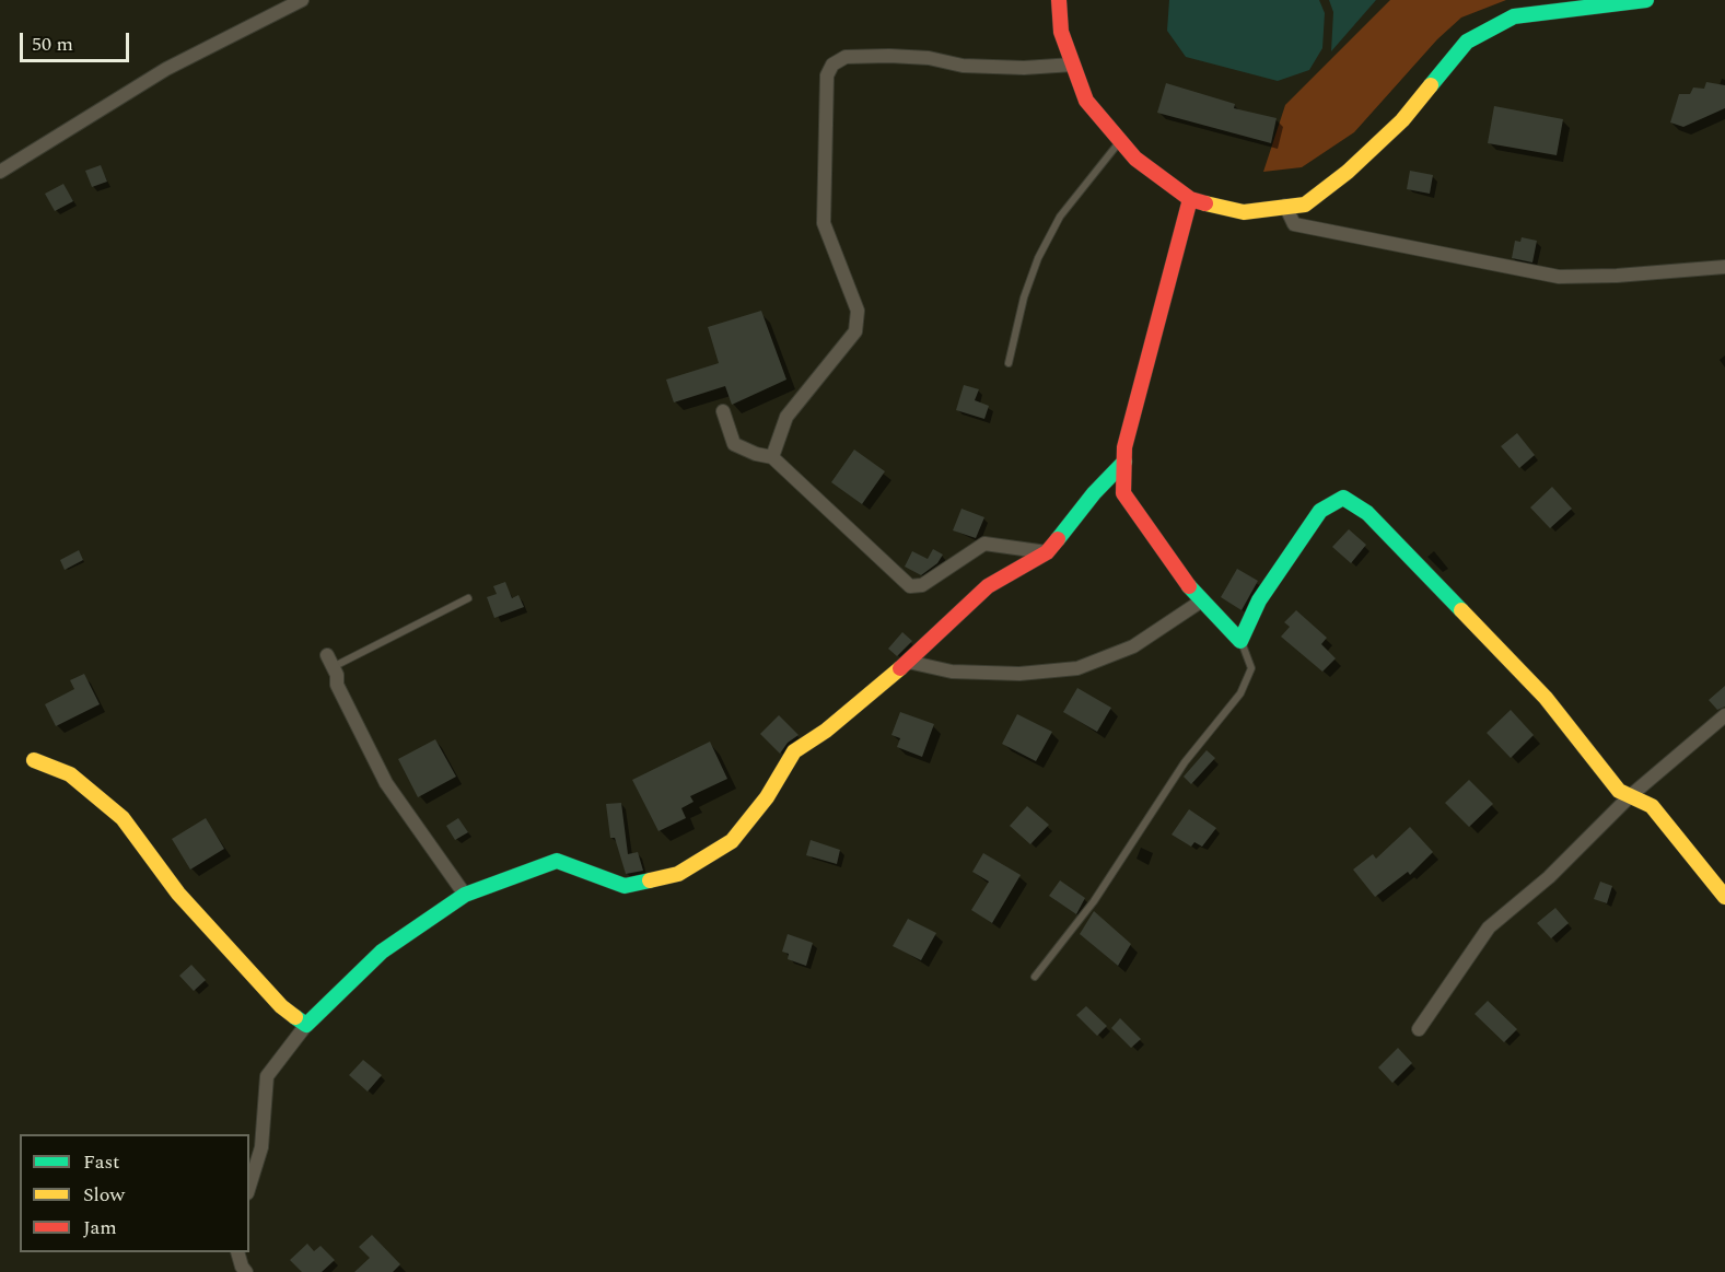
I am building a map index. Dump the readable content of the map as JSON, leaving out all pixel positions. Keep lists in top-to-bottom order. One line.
{"legend":["Fast","Slow","Jam"],"scale_bar":"50 m"}
